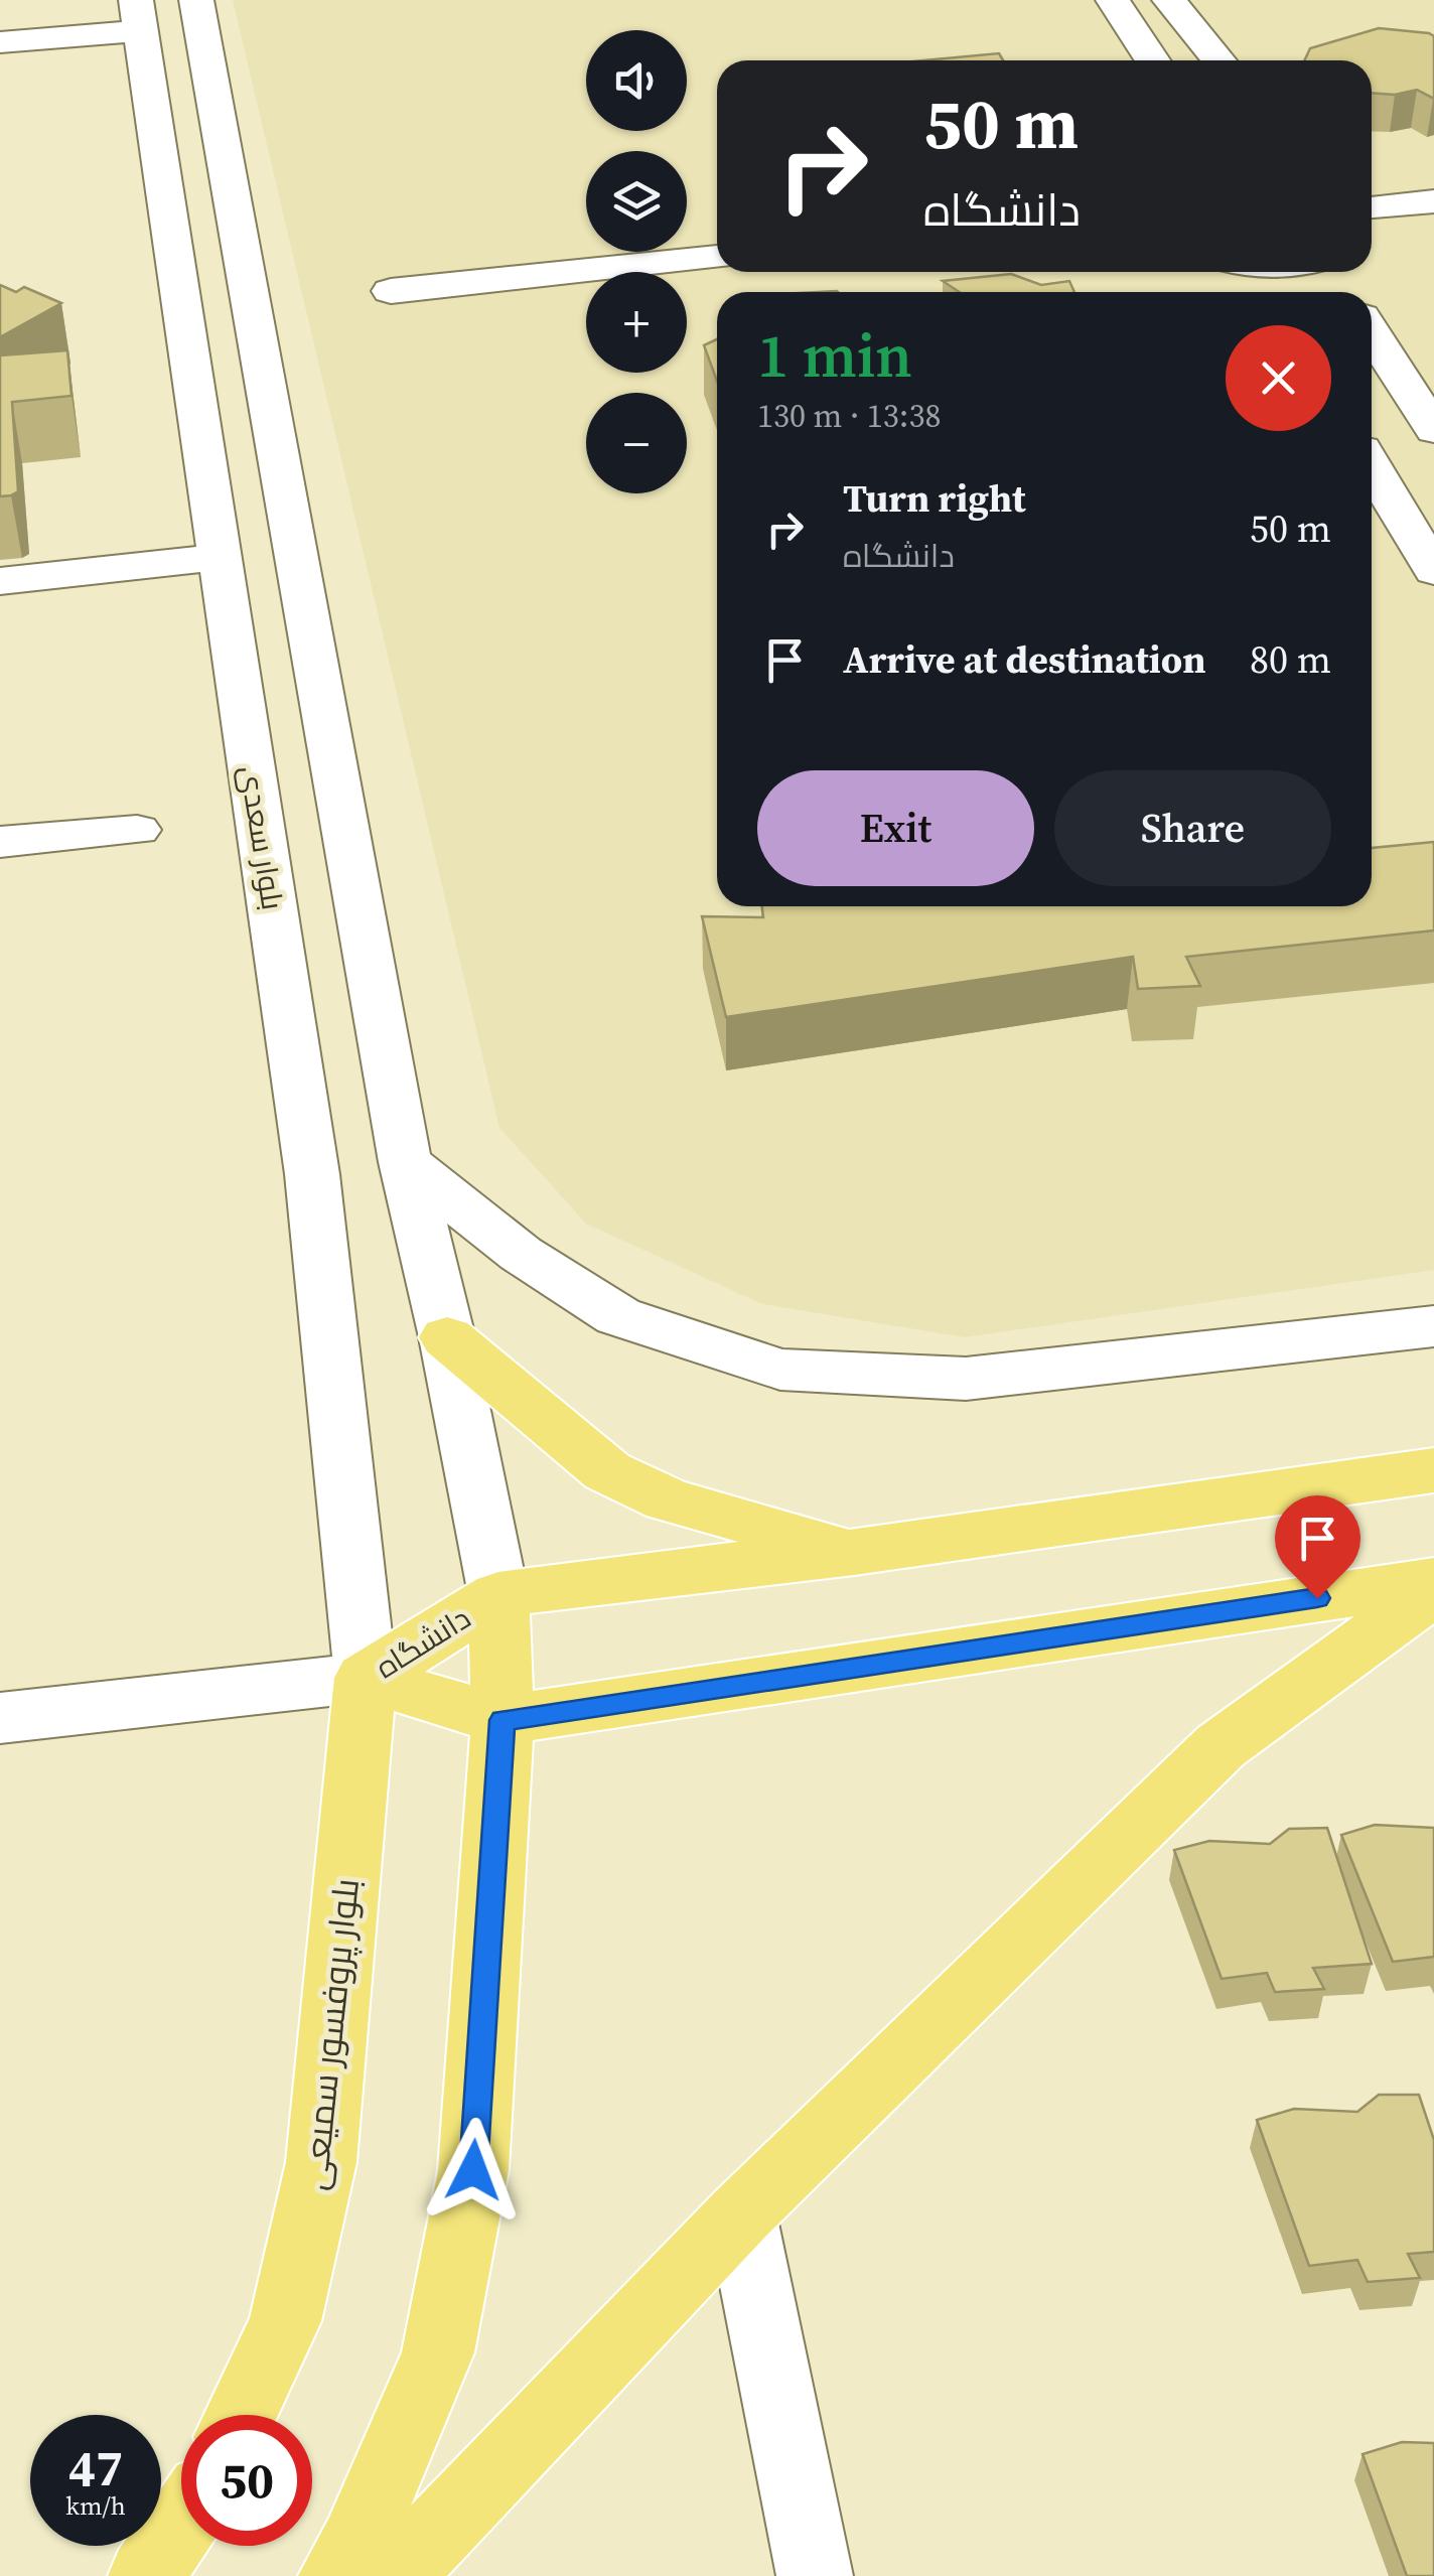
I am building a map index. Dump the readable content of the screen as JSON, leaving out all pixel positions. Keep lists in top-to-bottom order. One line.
{"streets":{"main road":["دانشگاه","بلوار پروفسور سمیعی"],"street":["بلوار سعدی"]},"crossings":[["بلوار سعدی","دانشگاه"],["بلوار سعدی","بلوار پروفسور سمیعی"],["دانشگاه","بلوار پروفسور سمیعی"]],"page":{"map_buttons":["+","−"],"turn":["50 m","دانشگاه"],"heading":["1 min","130 m · 13:38"],"list":[{"name":"Turn right","note":"دانشگاه","value":"50 m"},{"name":"Arrive at destination","value":"80 m"}],"buttons":["Exit","Share"],"speed":"47 km/h","limit":"50"}}
